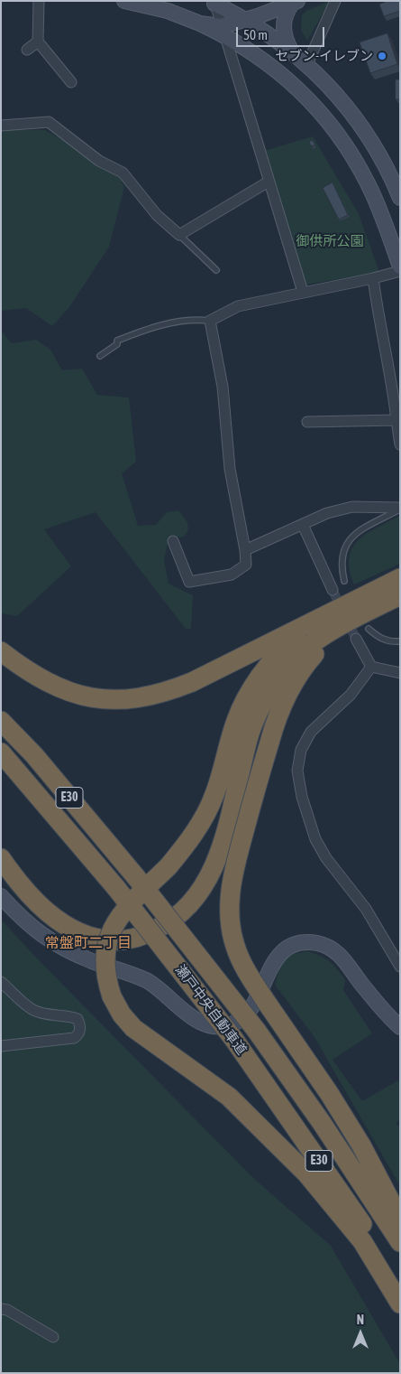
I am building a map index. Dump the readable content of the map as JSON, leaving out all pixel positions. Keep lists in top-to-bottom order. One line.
{"streets":{"highway":["E30","瀬戸中央自動車道"]},"districts":["常盤町二丁目"],"parks":["御供所公園"],"places":["セブン-イレブン"],"scale_bar":"50 m","north":"top"}
